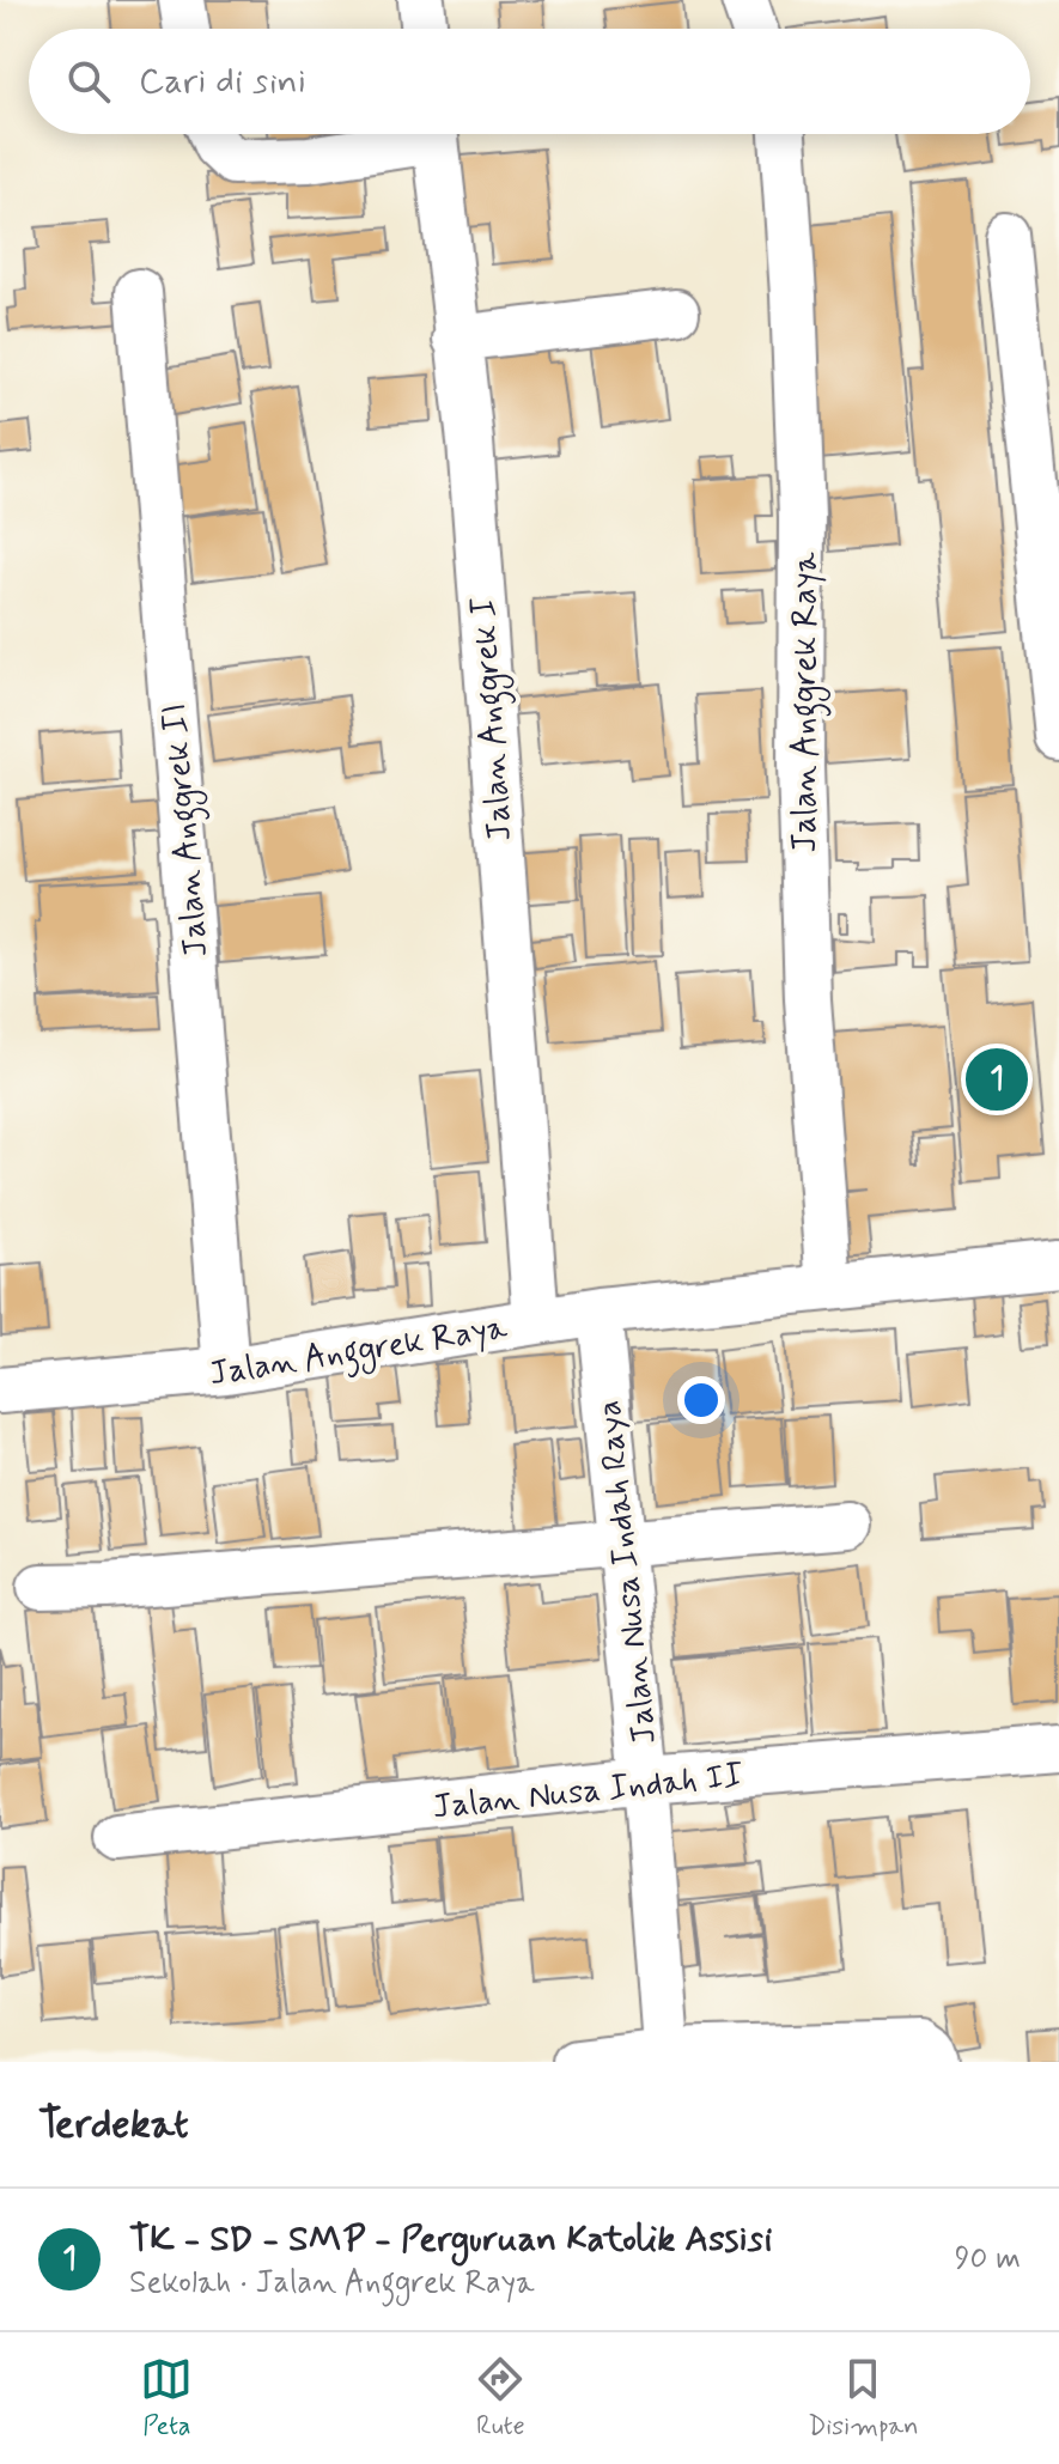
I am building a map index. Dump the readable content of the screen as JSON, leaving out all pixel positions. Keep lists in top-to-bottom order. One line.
{"streets":{"street":["Jalan Anggrek Raya","Jalan Anggrek I","Jalan Anggrek II","Jalan Nusa Indah Raya","Jalan Nusa Indah II"]},"crossings":[["Jalan Anggrek Raya","Jalan Anggrek I"],["Jalan Anggrek Raya","Jalan Anggrek II"],["Jalan Anggrek Raya","Jalan Nusa Indah Raya"],["Jalan Nusa Indah Raya","Jalan Nusa Indah II"]],"page":{"search":"Cari di sini","pins":"1","heading":"Terdekat","list":[{"mark":"1","name":"TK - SD - SMP - Perguruan Katolik Assisi","note":"Sekolah · Jalan Anggrek Raya","value":"90 m"}],"nav":["Peta","Rute","Disimpan"]}}
